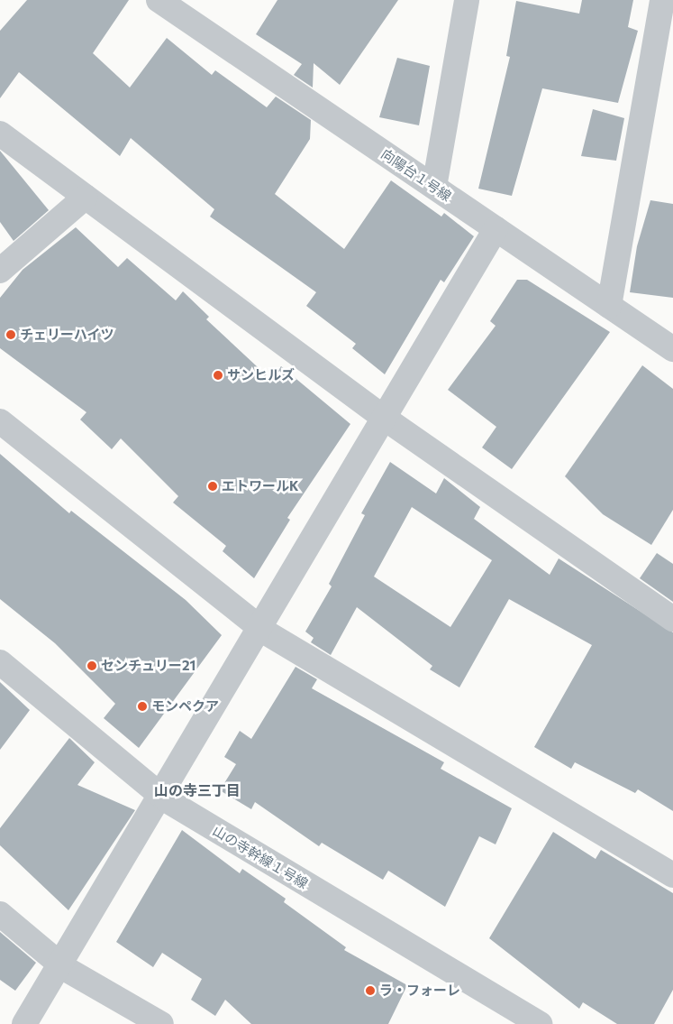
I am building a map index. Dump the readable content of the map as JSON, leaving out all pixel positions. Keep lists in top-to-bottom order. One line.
{"streets":{"street":["向陽台１号線","山の寺幹線１号線"]},"districts":["山の寺三丁目"],"places":["チェリーハイツ","サンヒルズ","エトワールK","センチュリー21","モンペクア","ラ・フォーレ"]}
